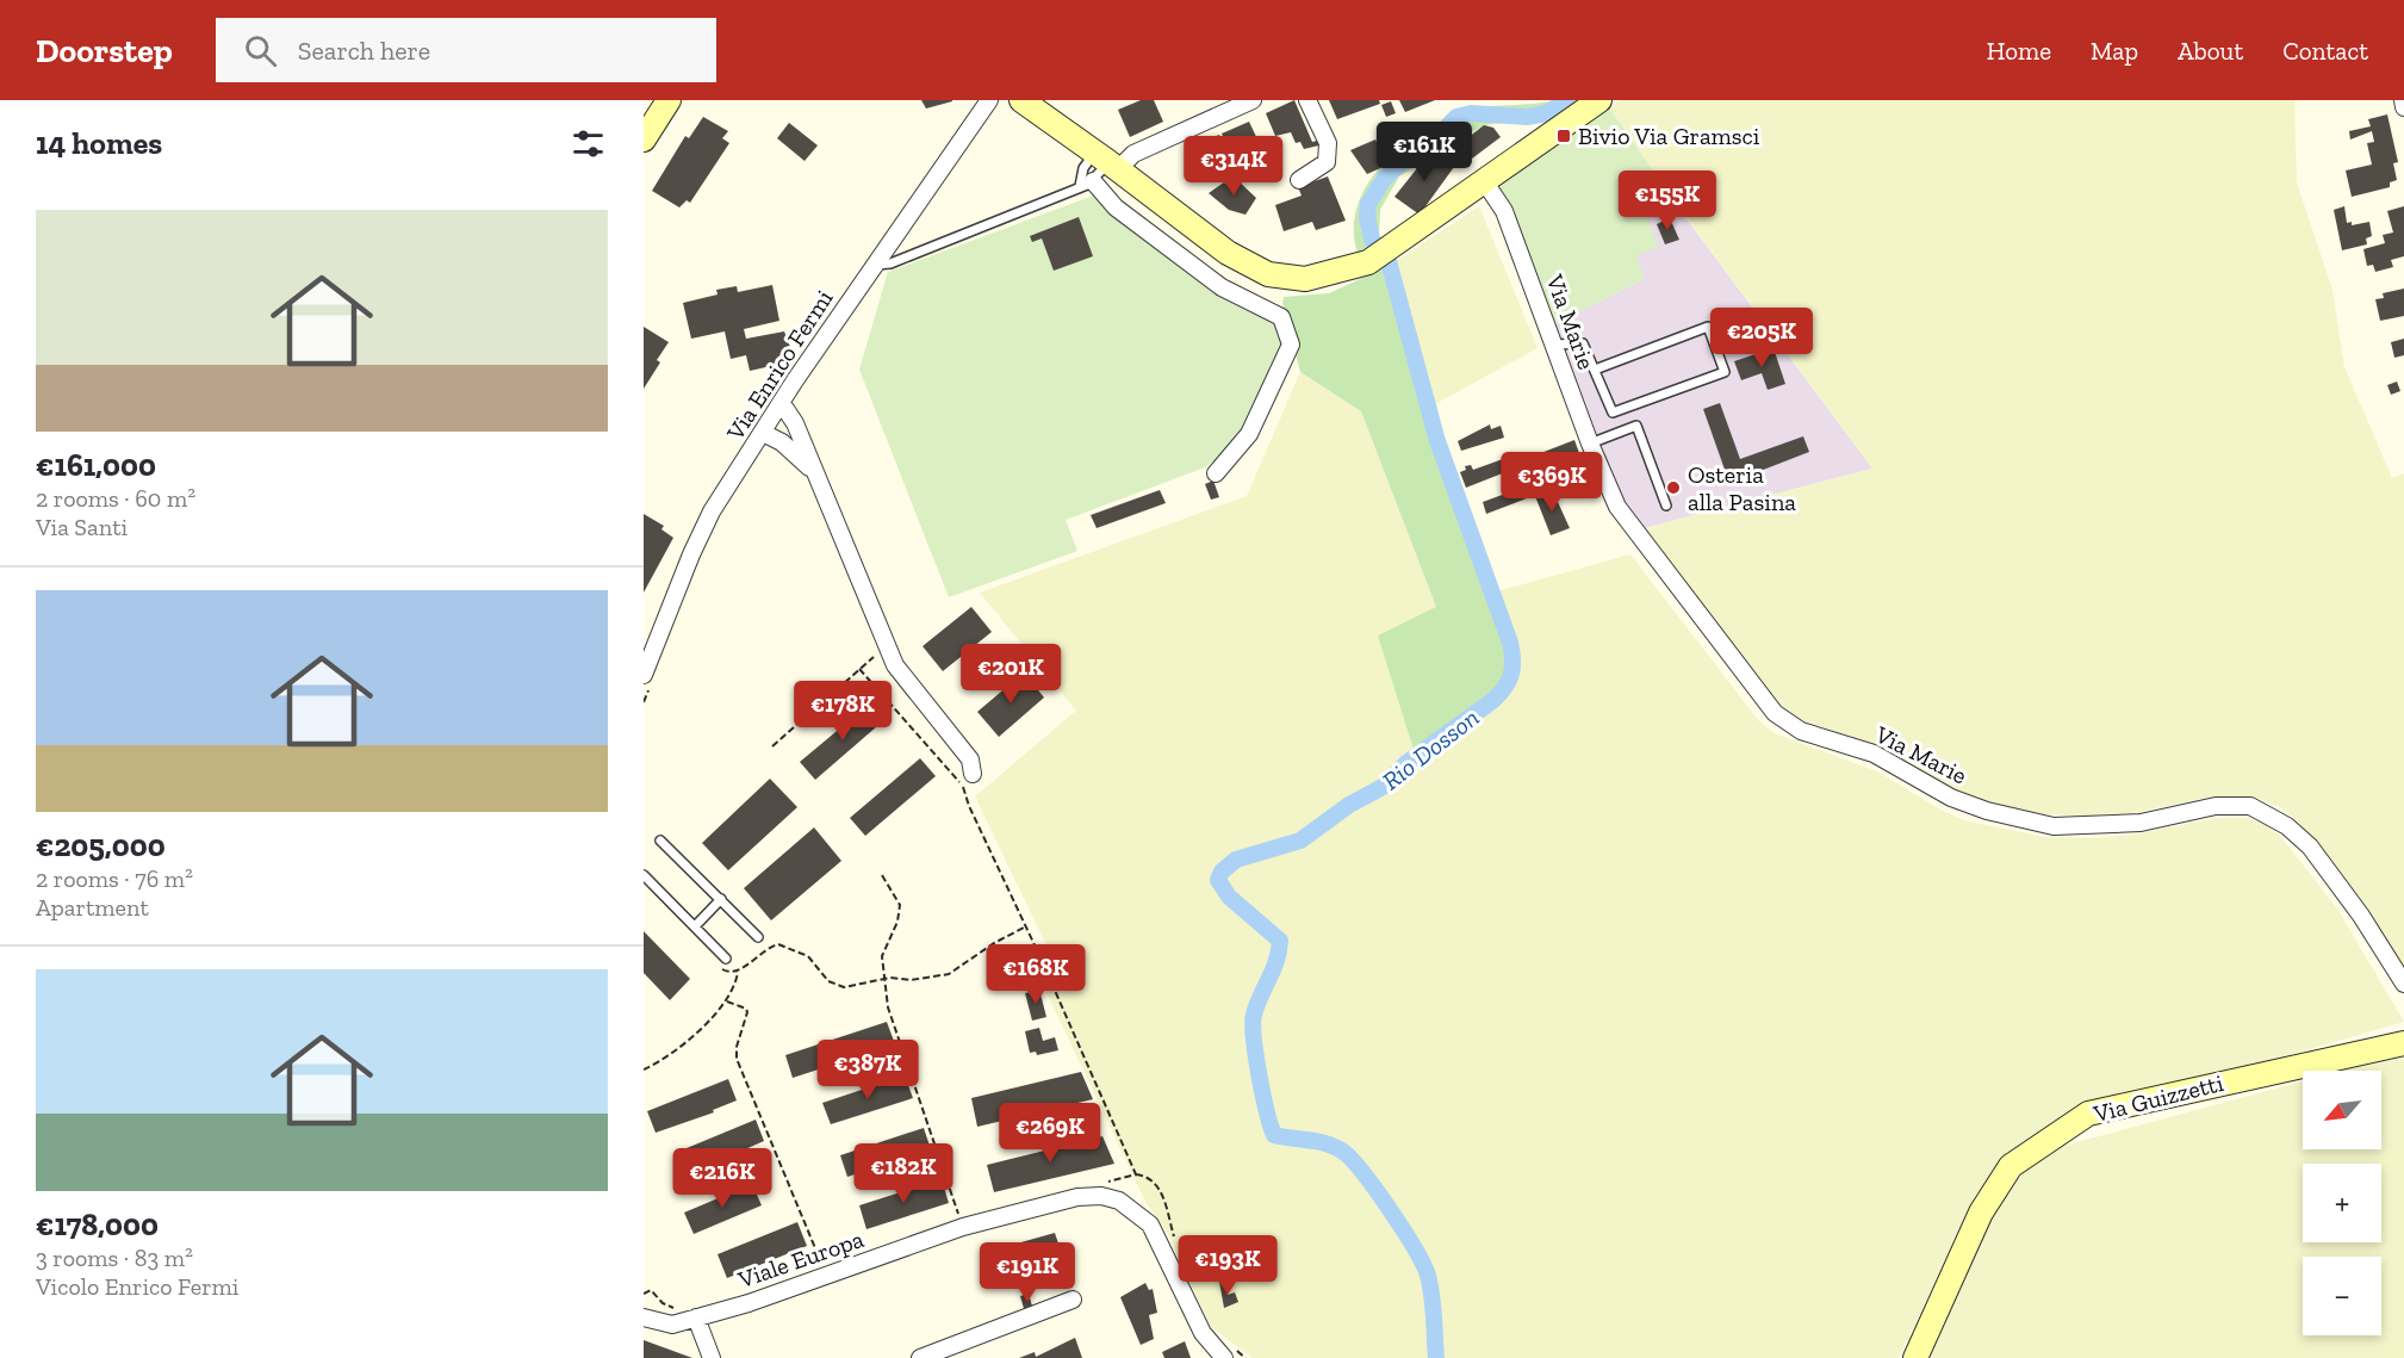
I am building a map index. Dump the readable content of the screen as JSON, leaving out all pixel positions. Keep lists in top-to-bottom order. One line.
{"streets":{"street":["Via Marie","Via Enrico Fermi","Via Guizzetti","Viale Europa"]},"water":["Rio Dosson"],"places":{"transit":["Bivio Via Gramsci"],"other":["Osteria alla Pasina"]},"north":"bottom left","page":{"header":"Doorstep","search":"Search here","nav":["Home","Map","About","Contact"],"heading":"14 homes","price":["€161K","€314K","€155K","€205K","€369K","€201K","€178K","€168K","€387K","€269K","€182K","€216K","€193K","€191K"],"list":[{"name":"€161,000","note":"2 rooms · 60 m² · Via Santi"},{"name":"€205,000","note":"2 rooms · 76 m² · Apartment"},{"name":"€178,000","note":"3 rooms · 83 m² · Vicolo Enrico Fermi"}],"map_buttons":["+","−"]}}
